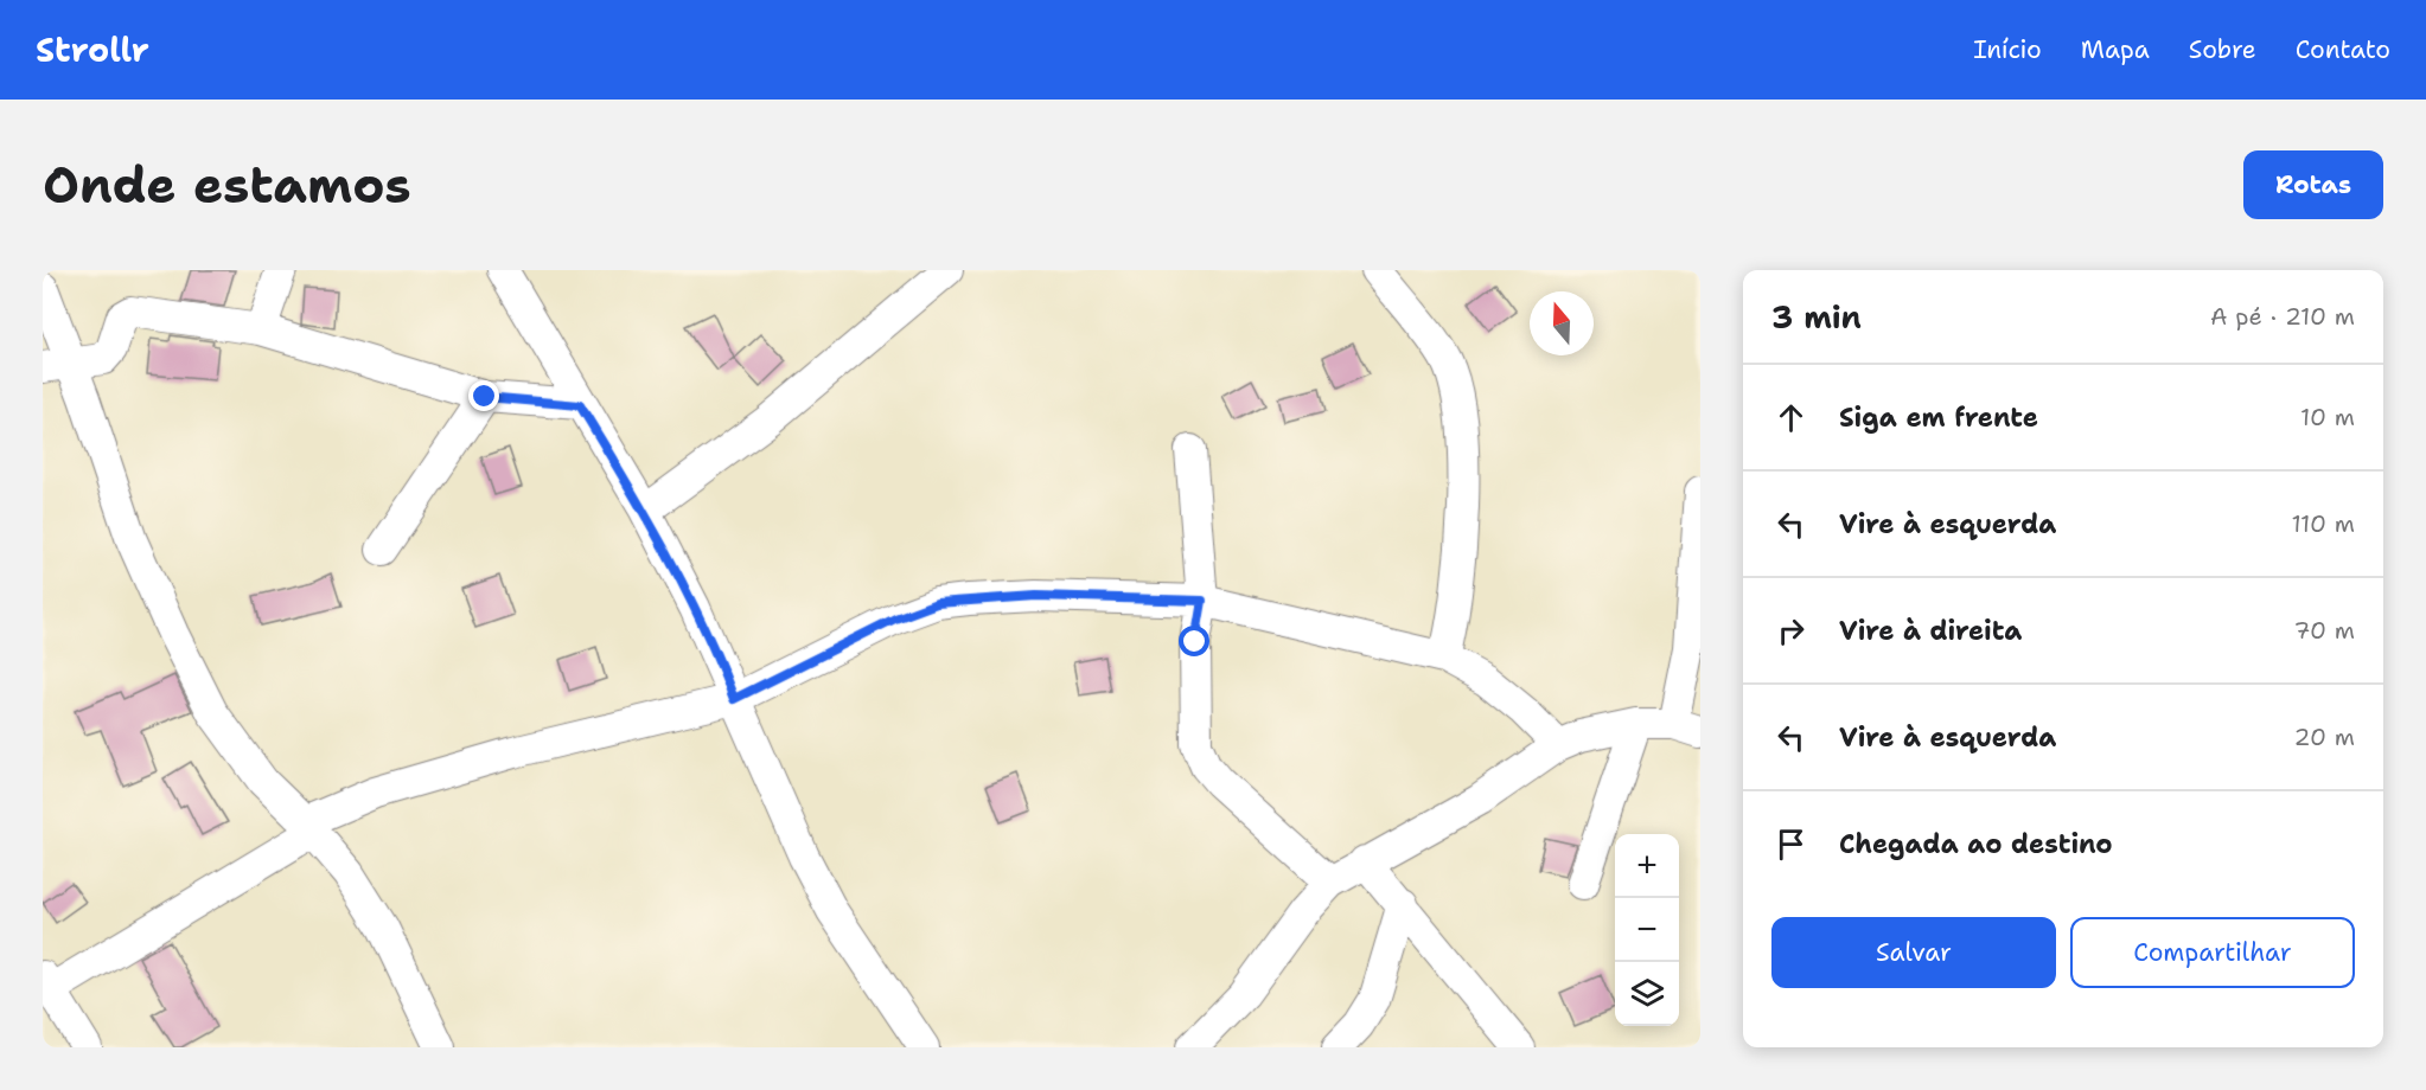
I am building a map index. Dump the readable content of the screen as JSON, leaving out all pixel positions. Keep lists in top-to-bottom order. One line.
{"north":"top","page":{"header":"Strollr","nav":["Início","Mapa","Sobre","Contato"],"buttons":["Rotas",["Salvar","Compartilhar"]],"title":"Onde estamos","heading":["3 min","A pé · 210 m"],"list":[["Siga em frente","10 m"],["Vire à esquerda","110 m"],["Vire à direita","70 m"],["Vire à esquerda","20 m"],"Chegada ao destino"],"map_buttons":["+","−"]}}
